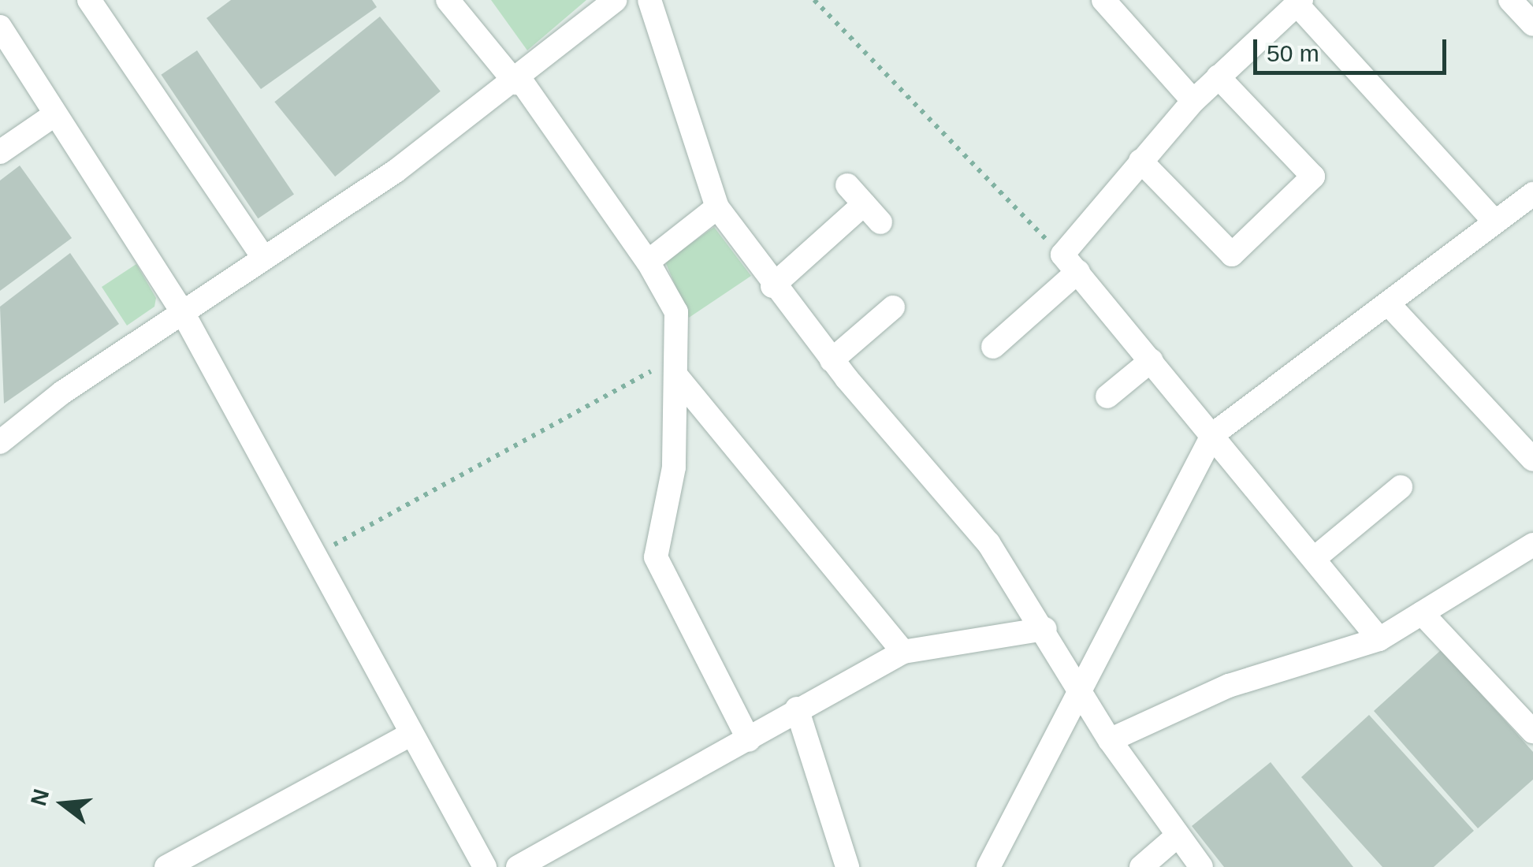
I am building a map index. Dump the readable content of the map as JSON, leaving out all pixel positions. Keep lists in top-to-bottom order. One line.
{"scale_bar":"50 m","north":"left"}
